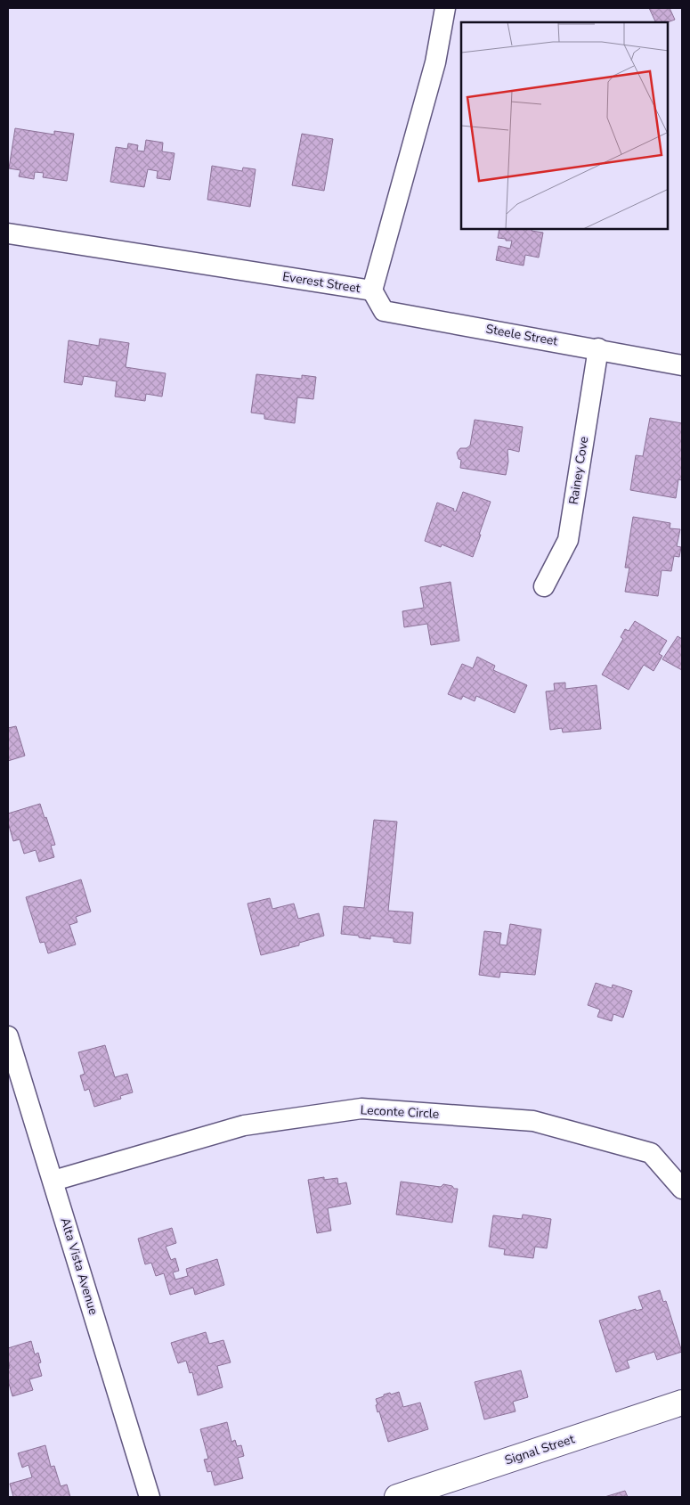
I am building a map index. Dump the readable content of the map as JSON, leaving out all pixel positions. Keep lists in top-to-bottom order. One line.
{"streets":{"street":["Everest Street","Steele Street","Rainey Cove","Leconte Circle","Alta Vista Avenue","Signal Street"]},"crossings":[["Everest Street","Steele Street"],["Steele Street","Rainey Cove"],["Leconte Circle","Alta Vista Avenue"]]}
